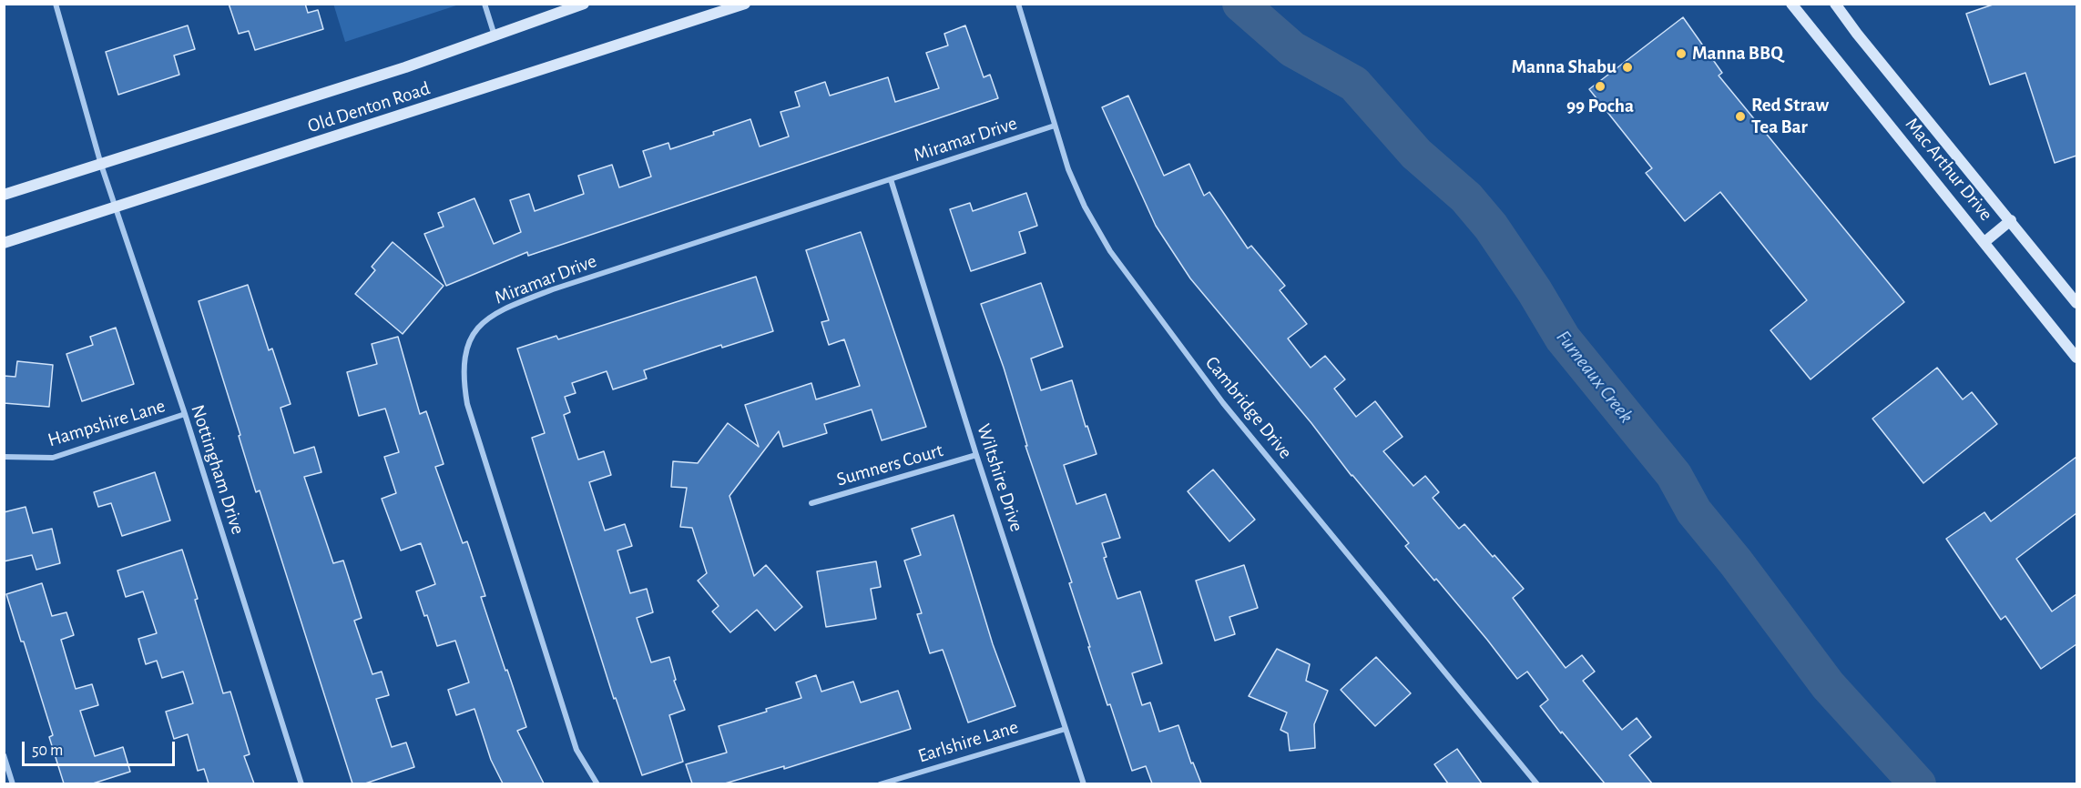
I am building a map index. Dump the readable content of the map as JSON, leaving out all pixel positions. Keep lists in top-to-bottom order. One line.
{"streets":{"main road":["Old Denton Road","Mac Arthur Drive"],"street":["Miramar Drive","Cambridge Drive","Hampshire Lane","Sumners Court","Nottingham Drive","Wiltshire Drive","Earlshire Lane"]},"crossings":[["Old Denton Road","Nottingham Drive"],["Miramar Drive","Cambridge Drive"],["Miramar Drive","Wiltshire Drive"],["Hampshire Lane","Nottingham Drive"],["Sumners Court","Wiltshire Drive"],["Wiltshire Drive","Earlshire Lane"]],"water":["Furneaux Creek"],"places":["Manna BBQ","Manna Shabu","99 Pocha","Red Straw Tea Bar"],"scale_bar":"50 m"}
